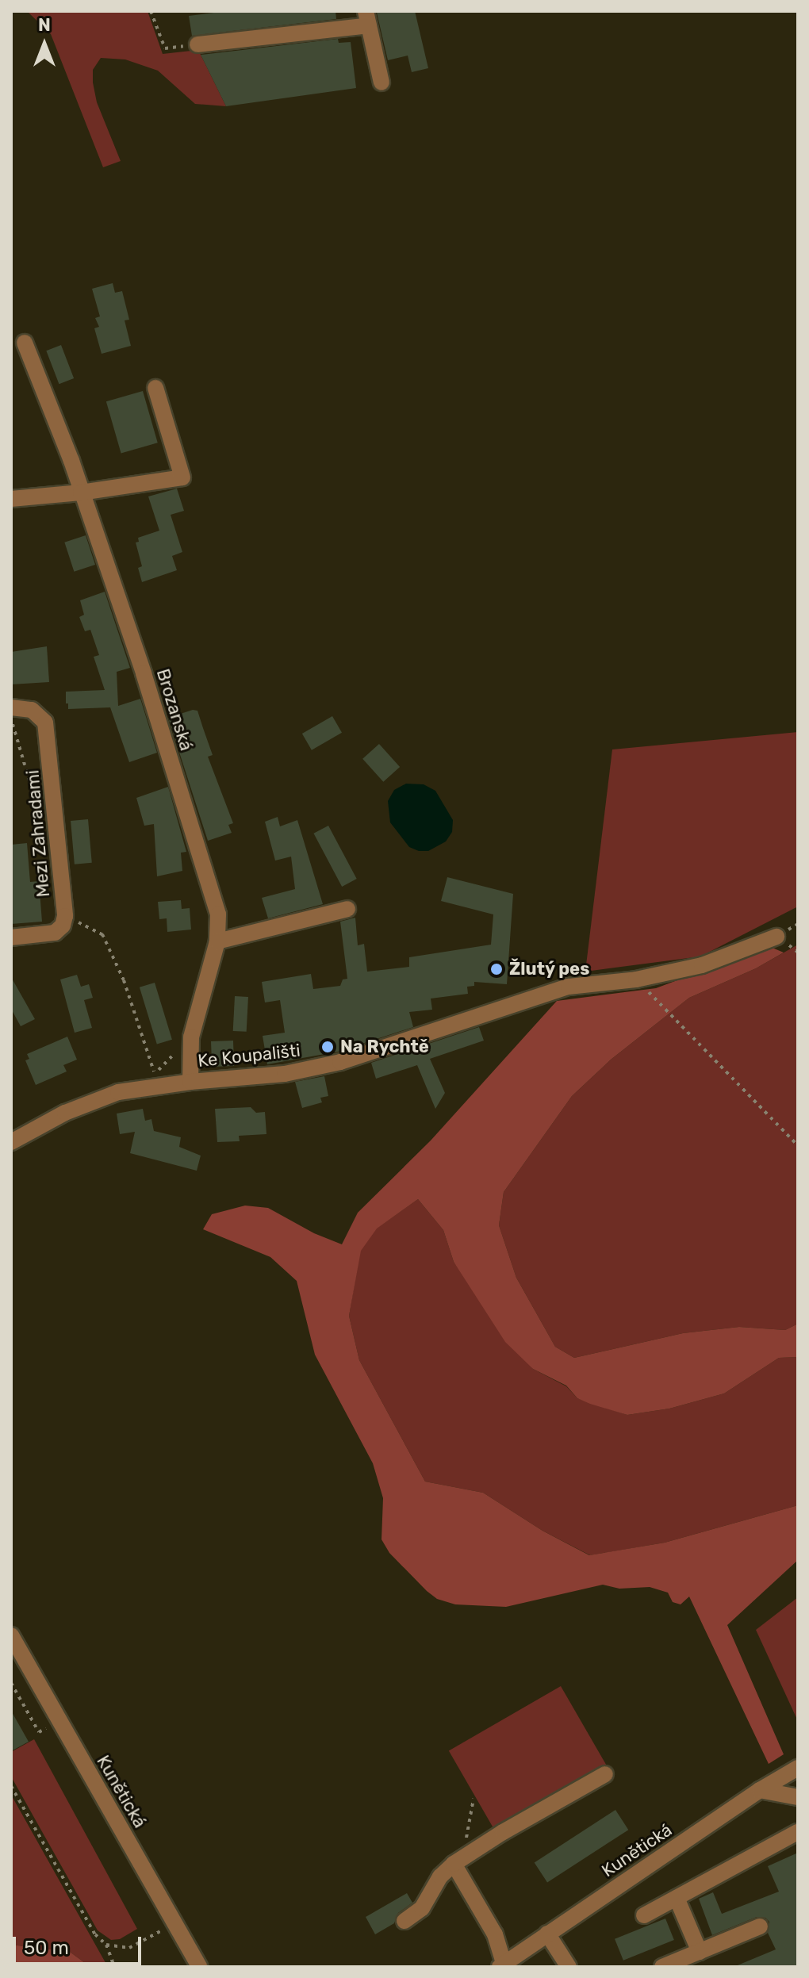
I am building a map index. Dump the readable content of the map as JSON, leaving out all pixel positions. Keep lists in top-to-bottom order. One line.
{"streets":{"street":["Brozanská","Mezi Zahradami","Ke Koupališti","Kunětická"]},"crossings":[["Brozanská","Ke Koupališti"]],"places":["Žlutý pes","Na Rychtě"],"scale_bar":"50 m","north":"top"}
